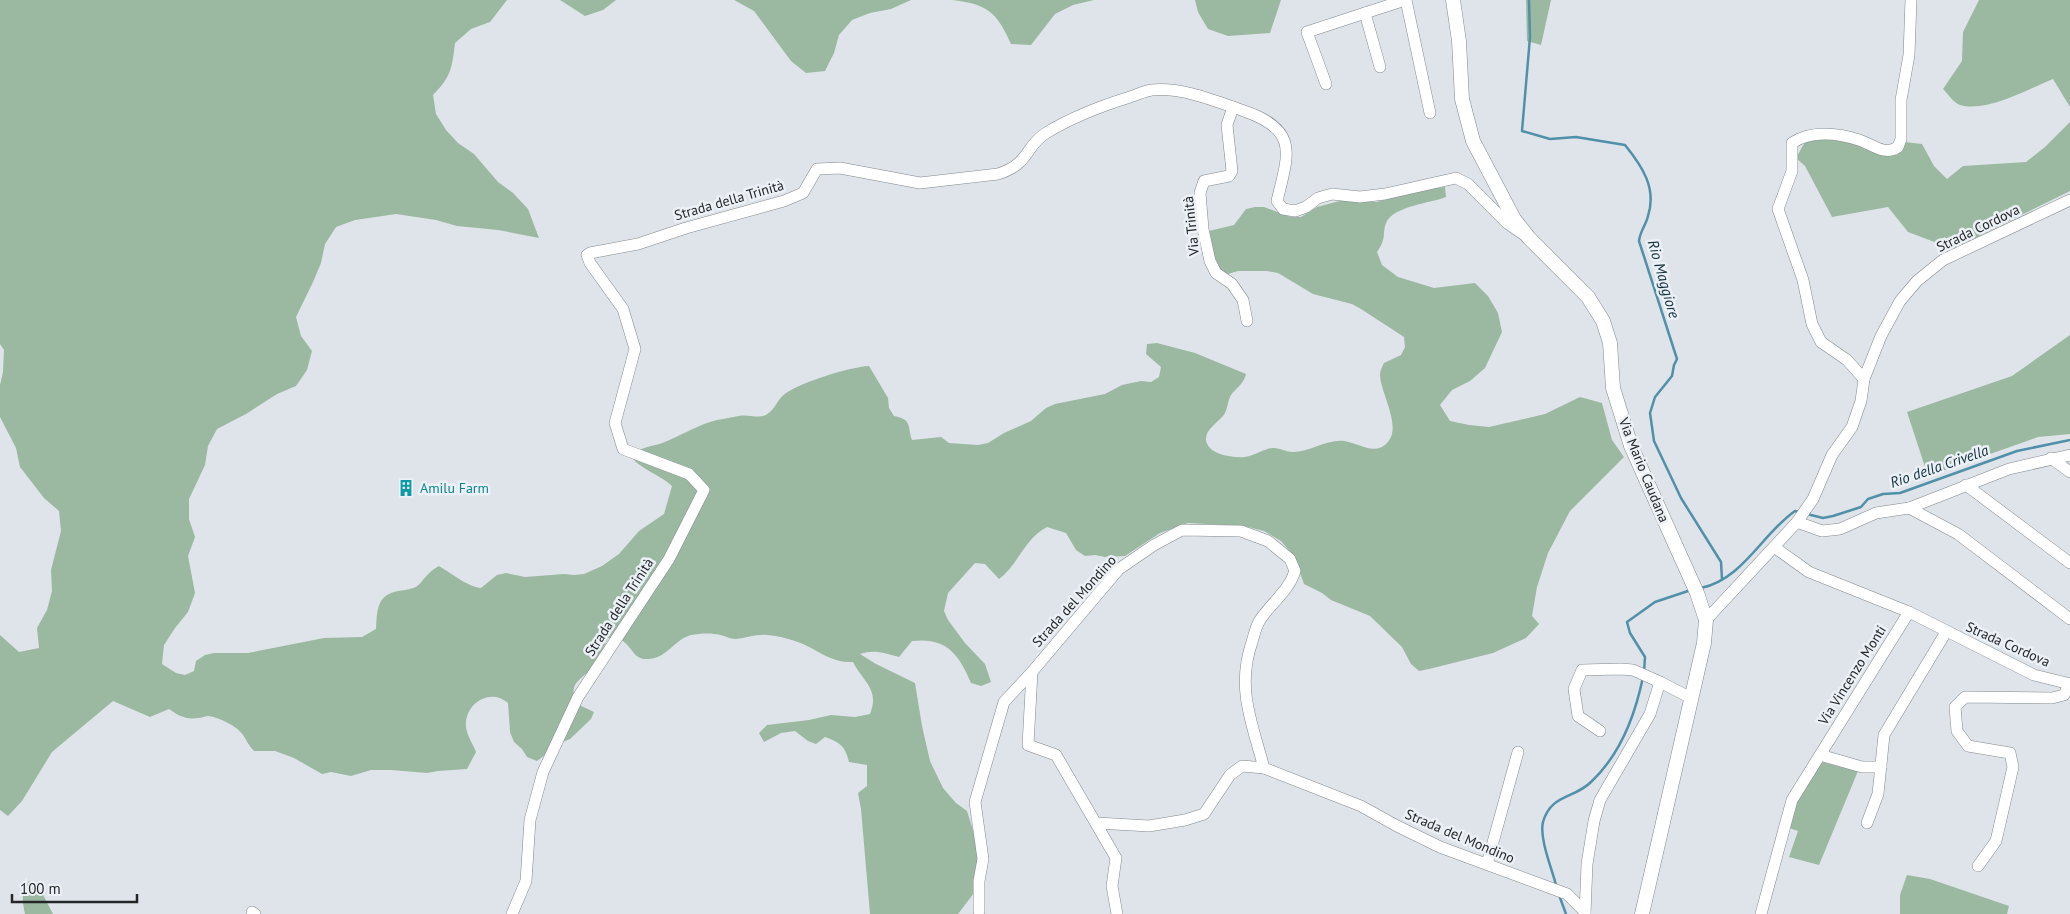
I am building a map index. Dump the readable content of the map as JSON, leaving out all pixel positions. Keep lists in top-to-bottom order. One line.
{"streets":{"main road":["Via Mario Caudana"],"street":["Strada della Trinità","Via Trinità","Strada Cordova","Strada del Mondino","Via Vincenzo Monti"]},"crossings":[["Strada della Trinità","Via Trinità"],["Strada della Trinità","Via Mario Caudana"],["Strada Cordova","Via Mario Caudana"],["Strada Cordova","Via Vincenzo Monti"]],"water":["Rio Maggiore","Rio della Crivella"],"places":{"building":["Amilu Farm"]},"scale_bar":"100 m"}
